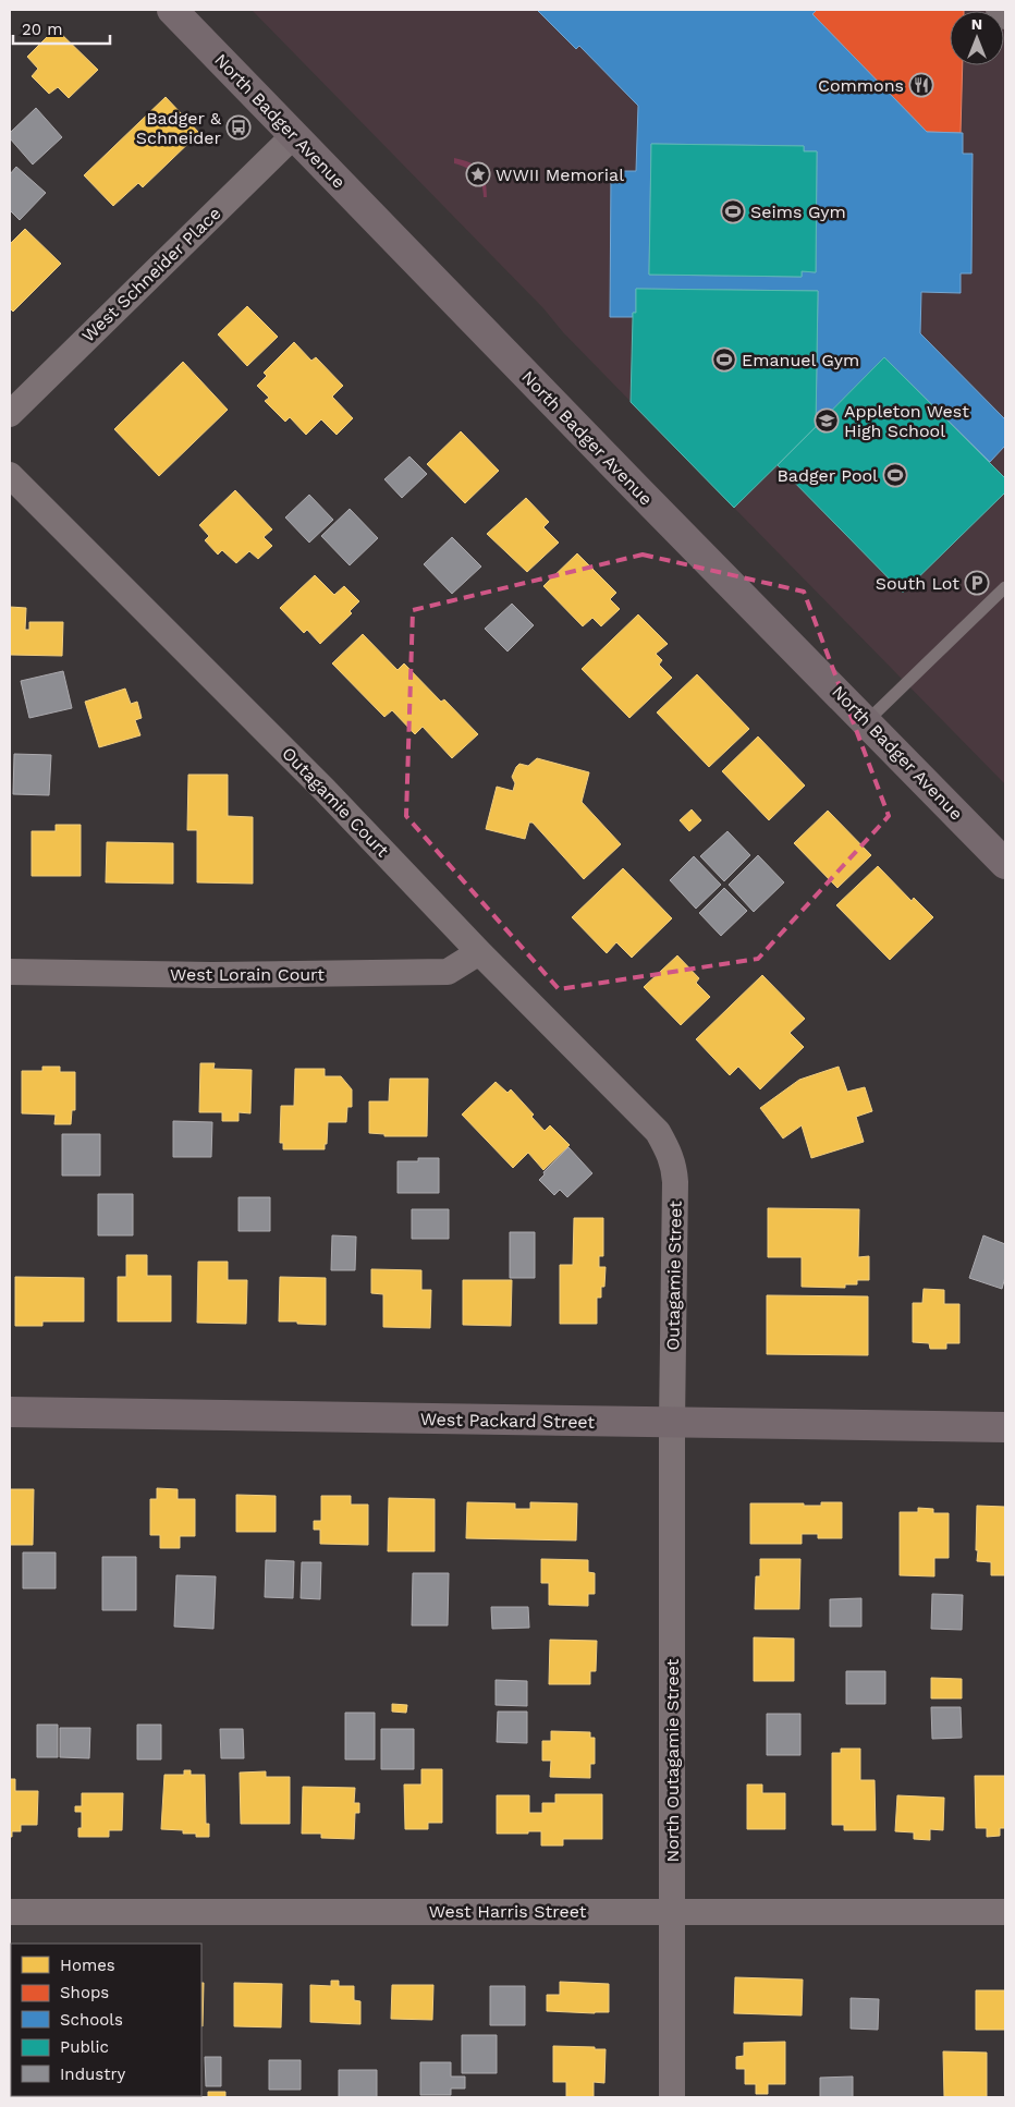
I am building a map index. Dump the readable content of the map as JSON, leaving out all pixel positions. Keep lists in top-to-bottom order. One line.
{"streets":{"main road":["North Badger Avenue","West Packard Street"],"street":["West Schneider Place","Outagamie Court","West Lorain Court","Outagamie Street","North Outagamie Street","West Harris Street"]},"crossings":[["North Badger Avenue","West Schneider Place"],["Outagamie Court","West Lorain Court"],["Outagamie Court","Outagamie Street"],["Outagamie Street","West Packard Street"],["Outagamie Street","North Outagamie Street"],["West Packard Street","North Outagamie Street"],["North Outagamie Street","West Harris Street"]],"places":{"restaurant":["Commons"],"bus stop":["Badger & Schneider"],"place":["WWII Memorial"],"sports":["Seims Gym","Emanuel Gym","Badger Pool"],"school or university":["Appleton West High School"],"parking":["South Lot"]},"legend":["Homes","Shops","Schools","Public","Industry"],"scale_bar":"20 m","north":"top"}
